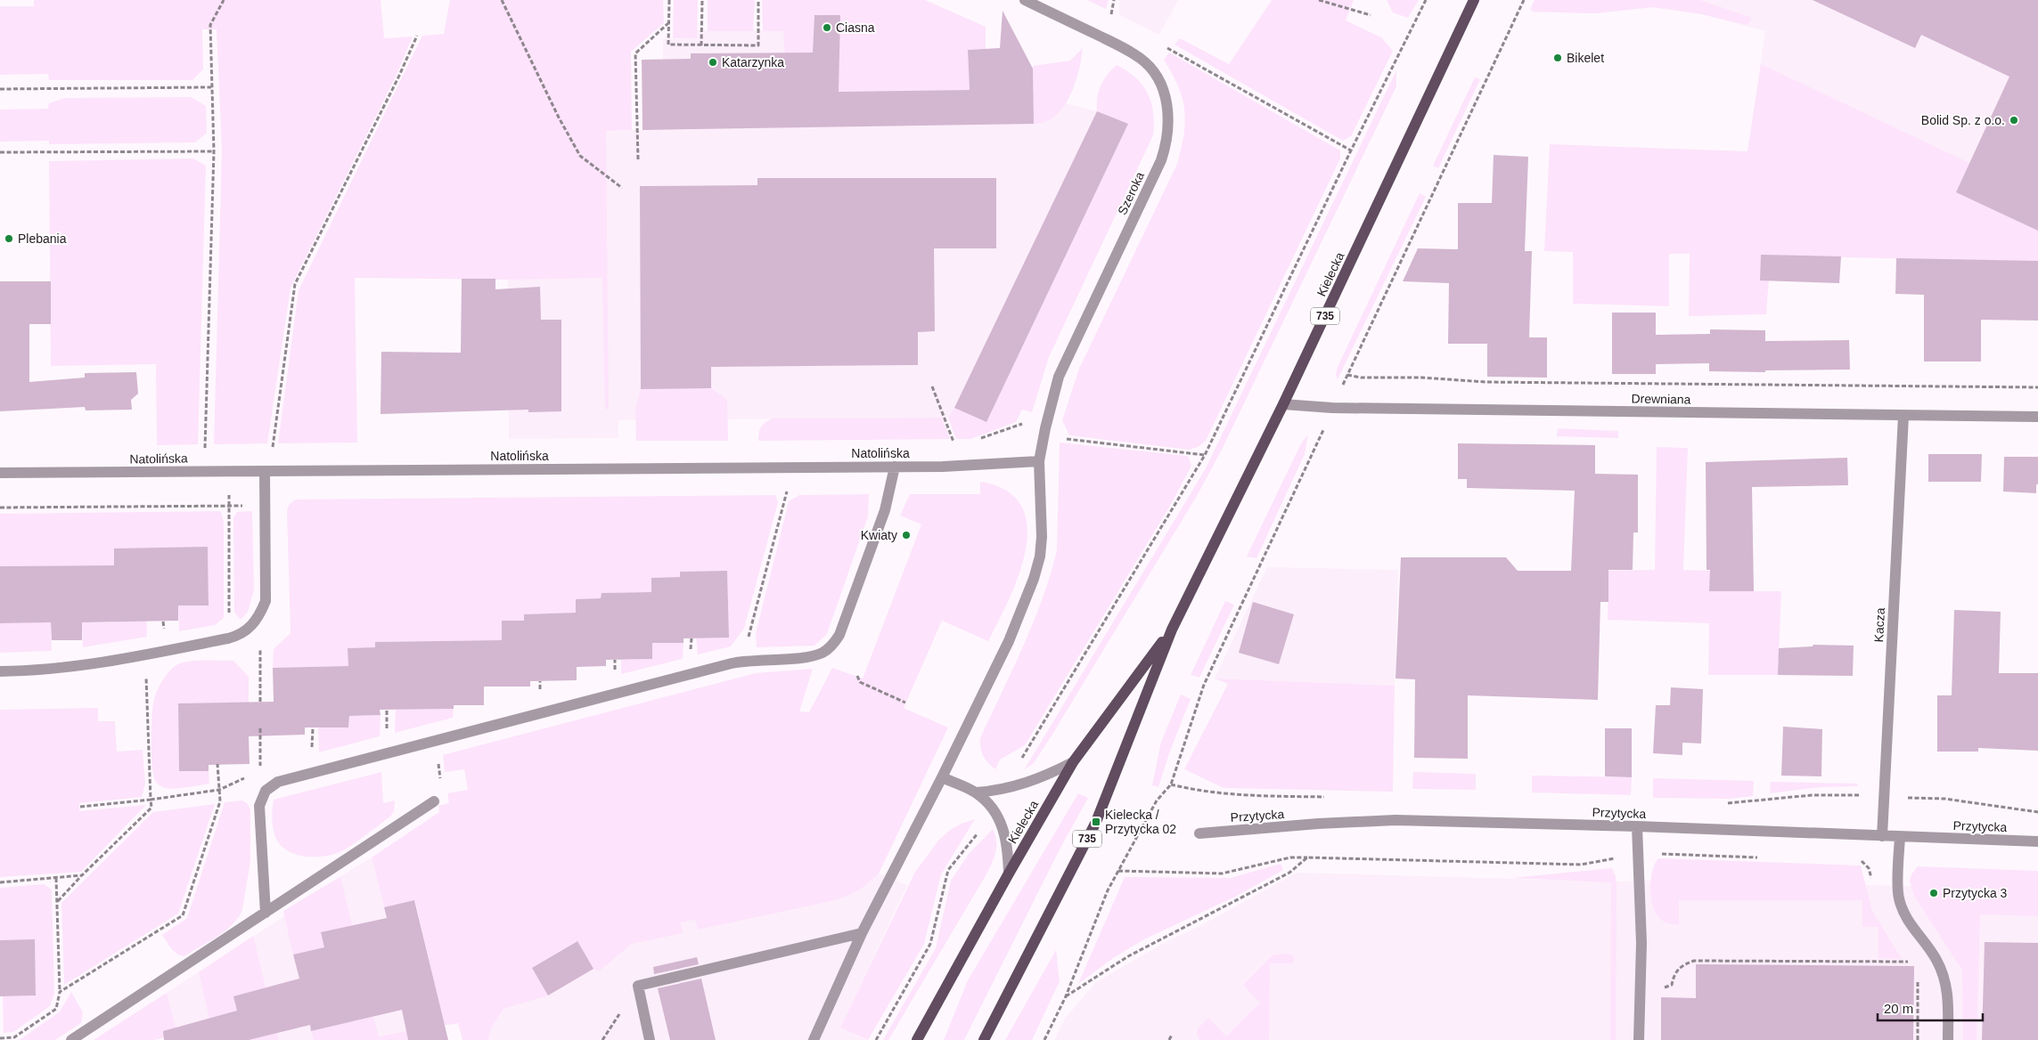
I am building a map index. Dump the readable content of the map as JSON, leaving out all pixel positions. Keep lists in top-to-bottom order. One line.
{"streets":{"main road":["Kielecka","735"],"street":["Szeroka","Drewniana","Natolińska","Kacza","Przytycka"]},"crossings":[["Szeroka","Natolińska"],["Kielecka","Drewniana"],["Drewniana","Kacza"],["Kacza","Przytycka"]],"places":{"other":["Ciasna","Bikelet","Katarzynka","Bolid Sp. z o.o.","Plebania","Kwiaty","Przytycka 3"],"transit":["Kielecka / Przytycka 02"]},"scale_bar":"20 m"}
